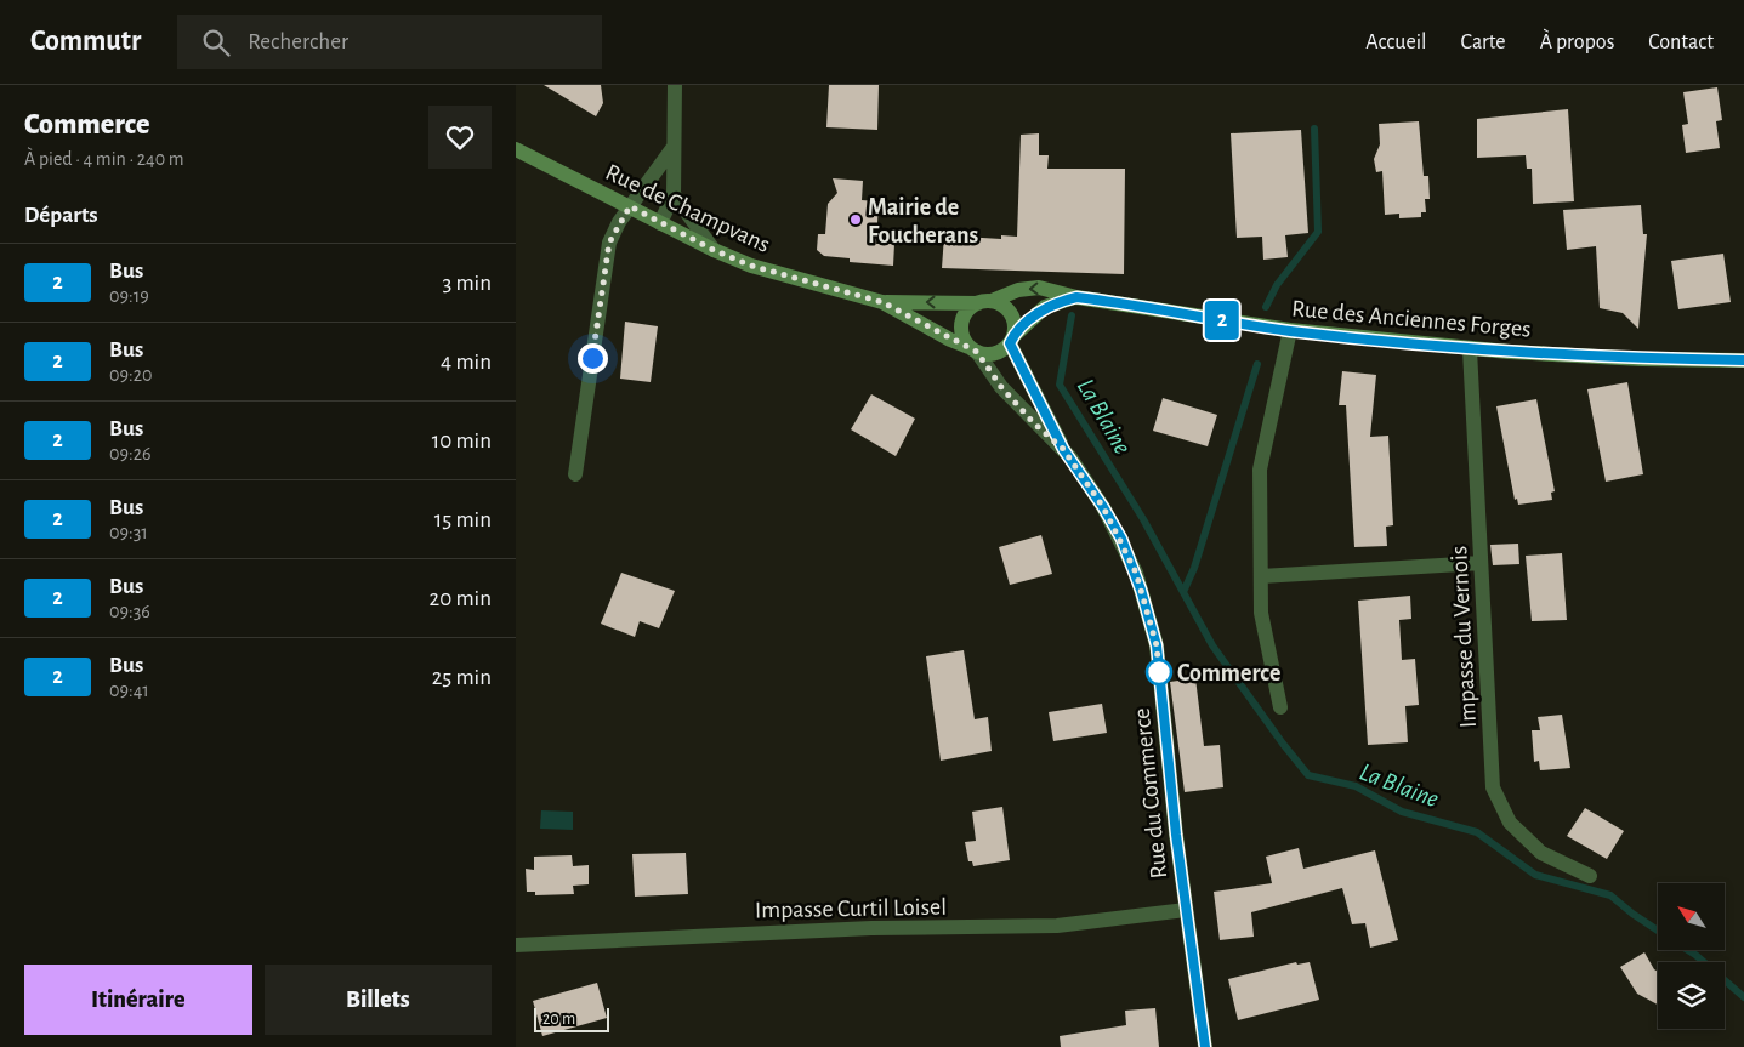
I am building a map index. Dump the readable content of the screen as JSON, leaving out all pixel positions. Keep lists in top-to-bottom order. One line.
{"streets":{"street":["Rue de Champvans","Rue des Anciennes Forges","Impasse du Vernois","Rue du Commerce","Impasse Curtil Loisel"]},"crossings":[["Rue de Champvans","Rue des Anciennes Forges"],["Rue de Champvans","Rue du Commerce"],["Rue des Anciennes Forges","Impasse du Vernois"],["Rue des Anciennes Forges","Rue du Commerce"],["Rue du Commerce","Impasse Curtil Loisel"]],"water":["La Blaine"],"places":["Mairie de Foucherans","Commerce"],"lines":["bus line 2"],"scale_bar":"20 m","north":"top left","page":{"header":"Commutr","search":"Rechercher","nav":["Accueil","Carte","À propos","Contact"],"heading":[["Commerce","À pied · 4 min · 240 m"],"Départs"],"on_map":"2","list":[{"mark":"2","name":"Bus","note":"09:19","value":"3 min"},{"mark":"2","name":"Bus","note":"09:20","value":"4 min"},{"mark":"2","name":"Bus","note":"09:26","value":"10 min"},{"mark":"2","name":"Bus","note":"09:31","value":"15 min"},{"mark":"2","name":"Bus","note":"09:36","value":"20 min"},{"mark":"2","name":"Bus","note":"09:41","value":"25 min"}],"buttons":["Itinéraire","Billets"],"scale":"20 m"}}
